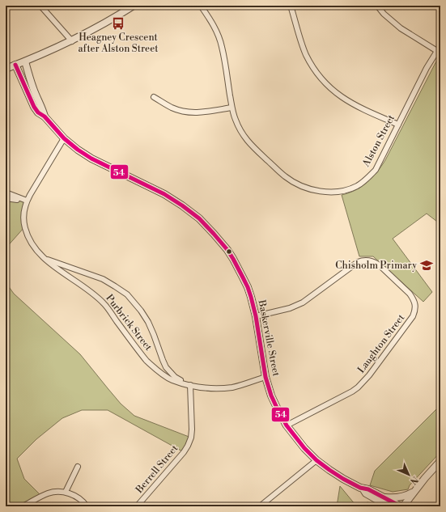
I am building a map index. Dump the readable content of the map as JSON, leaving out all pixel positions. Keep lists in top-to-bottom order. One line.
{"streets":{"street":["Alston Street","Purbrick Street","Baskerville Street","Laughton Street","Berrell Street"]},"crossings":[["Purbrick Street","Baskerville Street"],["Purbrick Street","Berrell Street"],["Baskerville Street","Laughton Street"]],"places":{"bus stop":["Heagney Crescent after Alston Street"],"school or university":["Chisholm Primary"]},"lines":["transit line 54"],"north":"bottom right"}
